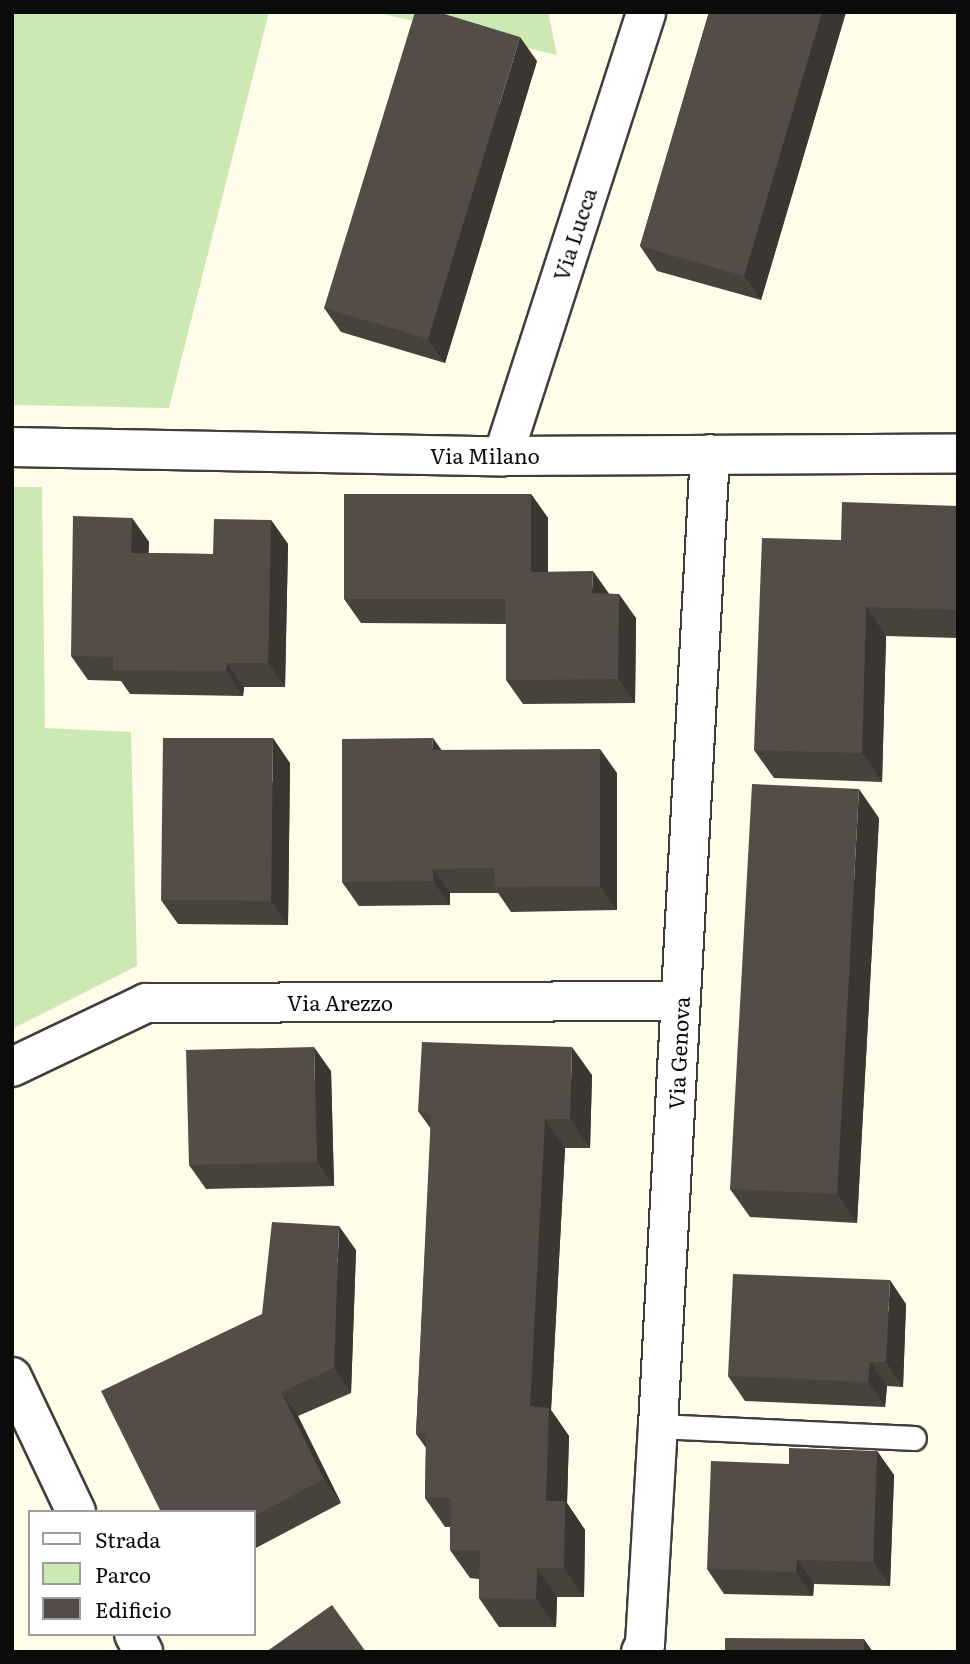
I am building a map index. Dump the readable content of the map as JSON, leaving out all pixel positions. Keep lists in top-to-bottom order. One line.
{"streets":{"street":["Via Lucca","Via Milano","Via Arezzo","Via Genova"]},"crossings":[["Via Lucca","Via Milano"],["Via Milano","Via Genova"],["Via Arezzo","Via Genova"]],"legend":["Strada","Parco","Edificio"]}
